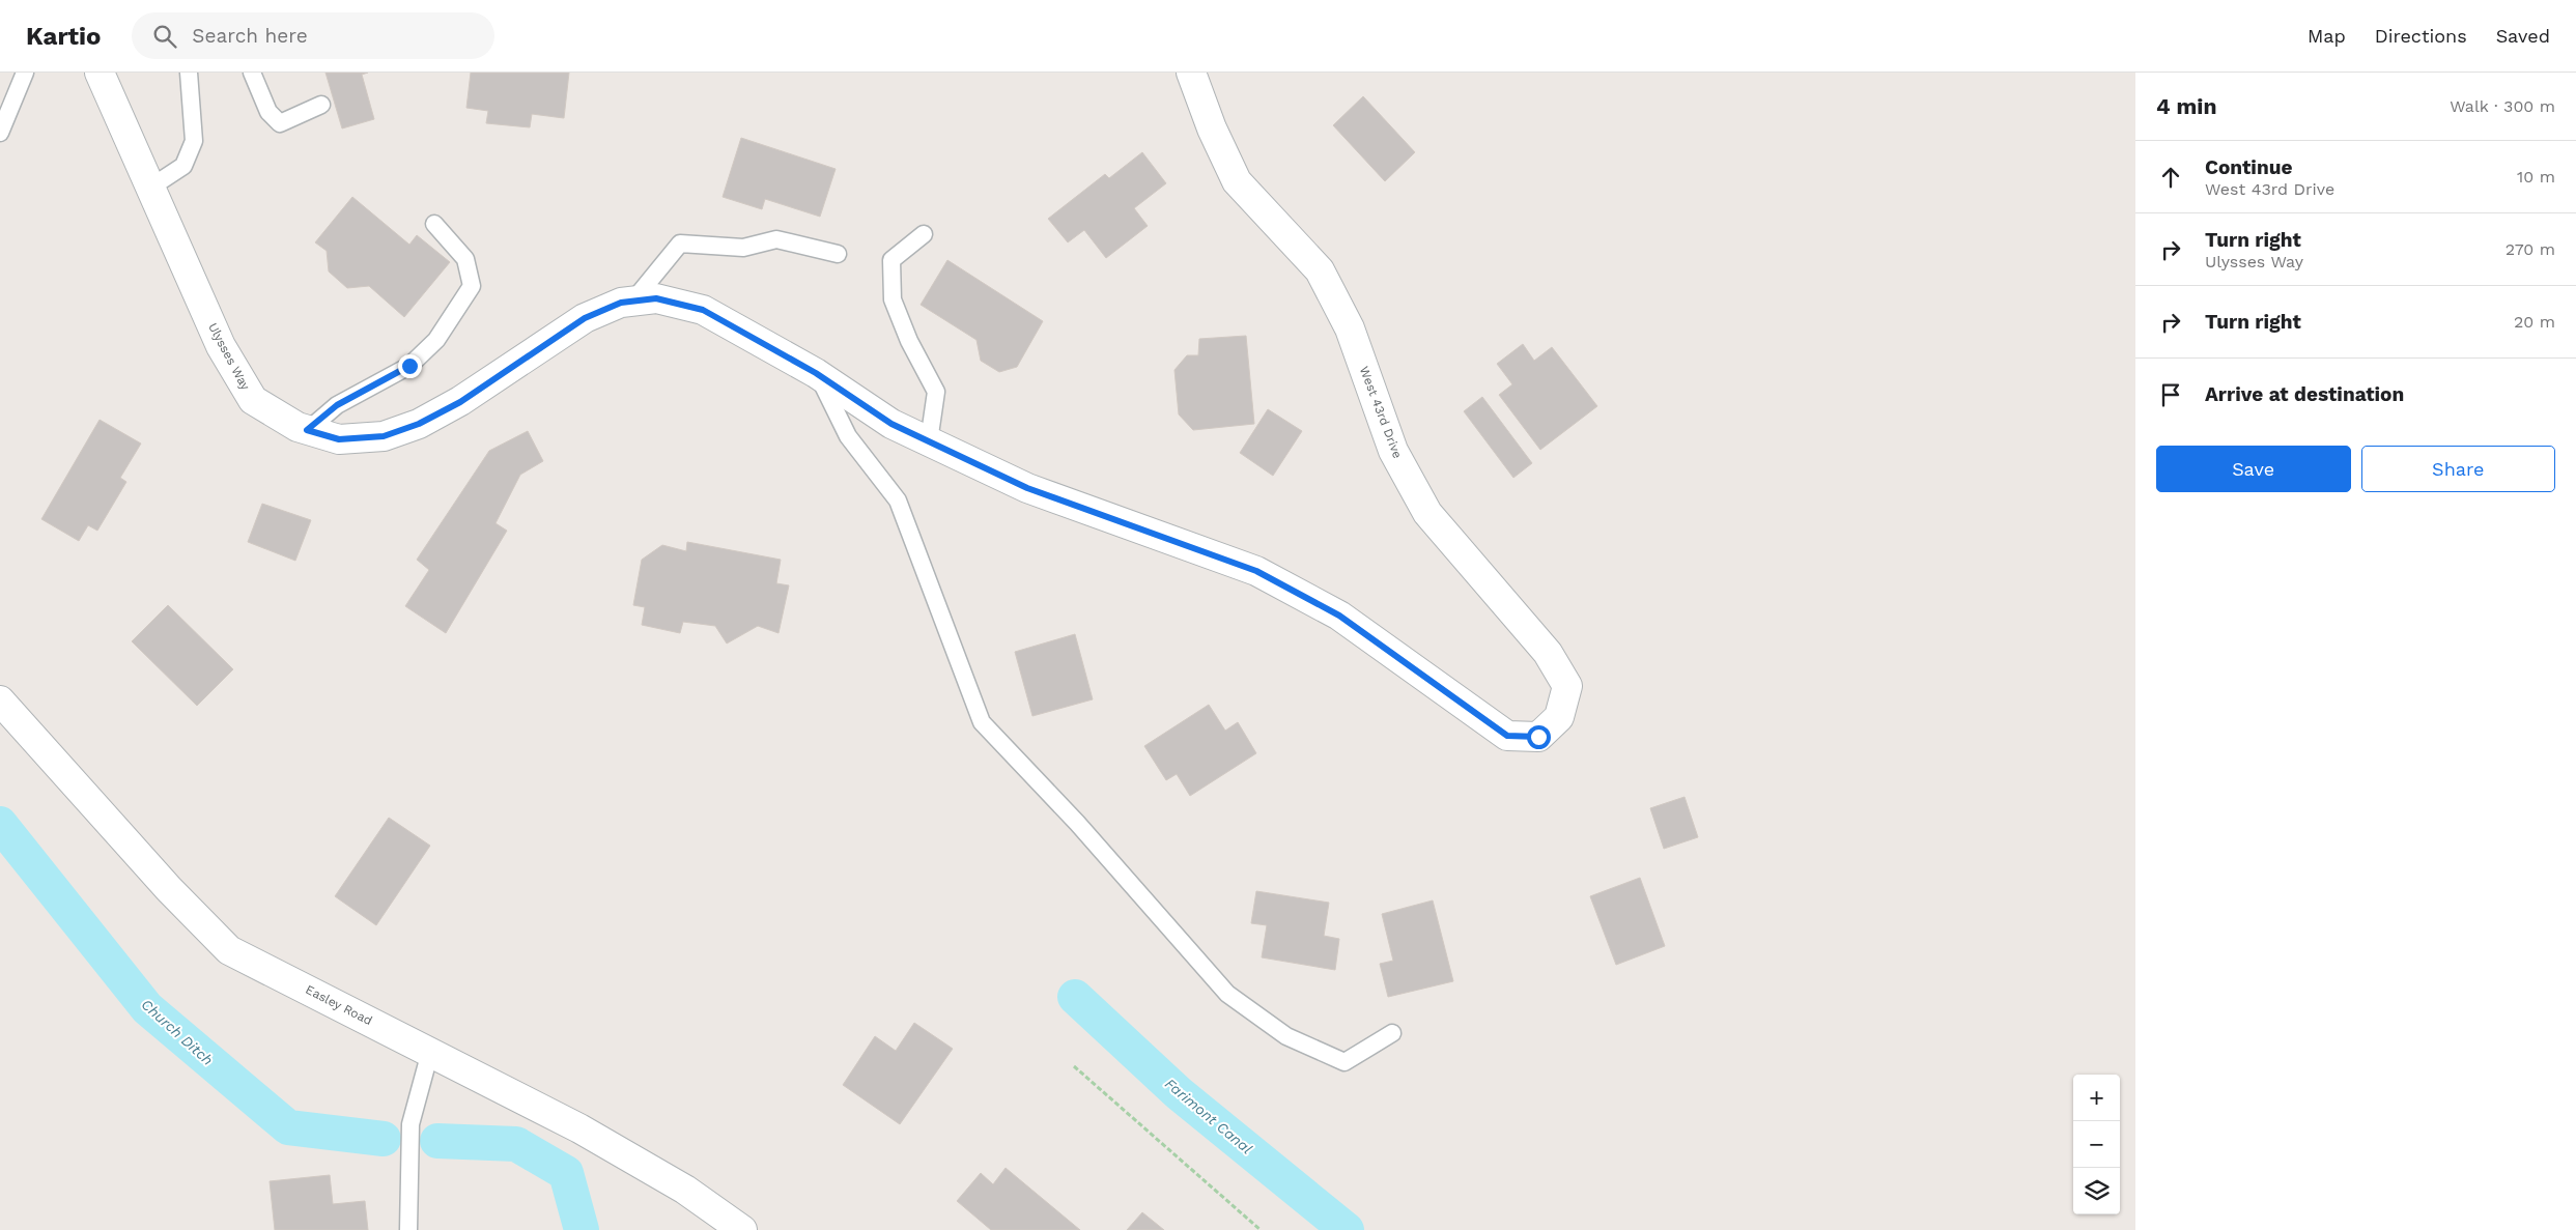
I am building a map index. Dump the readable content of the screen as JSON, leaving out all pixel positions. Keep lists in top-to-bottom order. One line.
{"streets":{"street":["Ulysses Way","West 43rd Drive","Easley Road"]},"crossings":[["Ulysses Way","West 43rd Drive"]],"water":["Church Ditch","Farimont Canal"],"page":{"header":"Kartio","search":"Search here","nav":["Map","Directions","Saved"],"heading":["4 min","Walk · 300 m"],"list":[["Continue","West 43rd Drive","10 m"],["Turn right","Ulysses Way","270 m"],["Turn right","20 m"],"Arrive at destination"],"buttons":["Save","Share"],"map_buttons":["+","−"]}}
